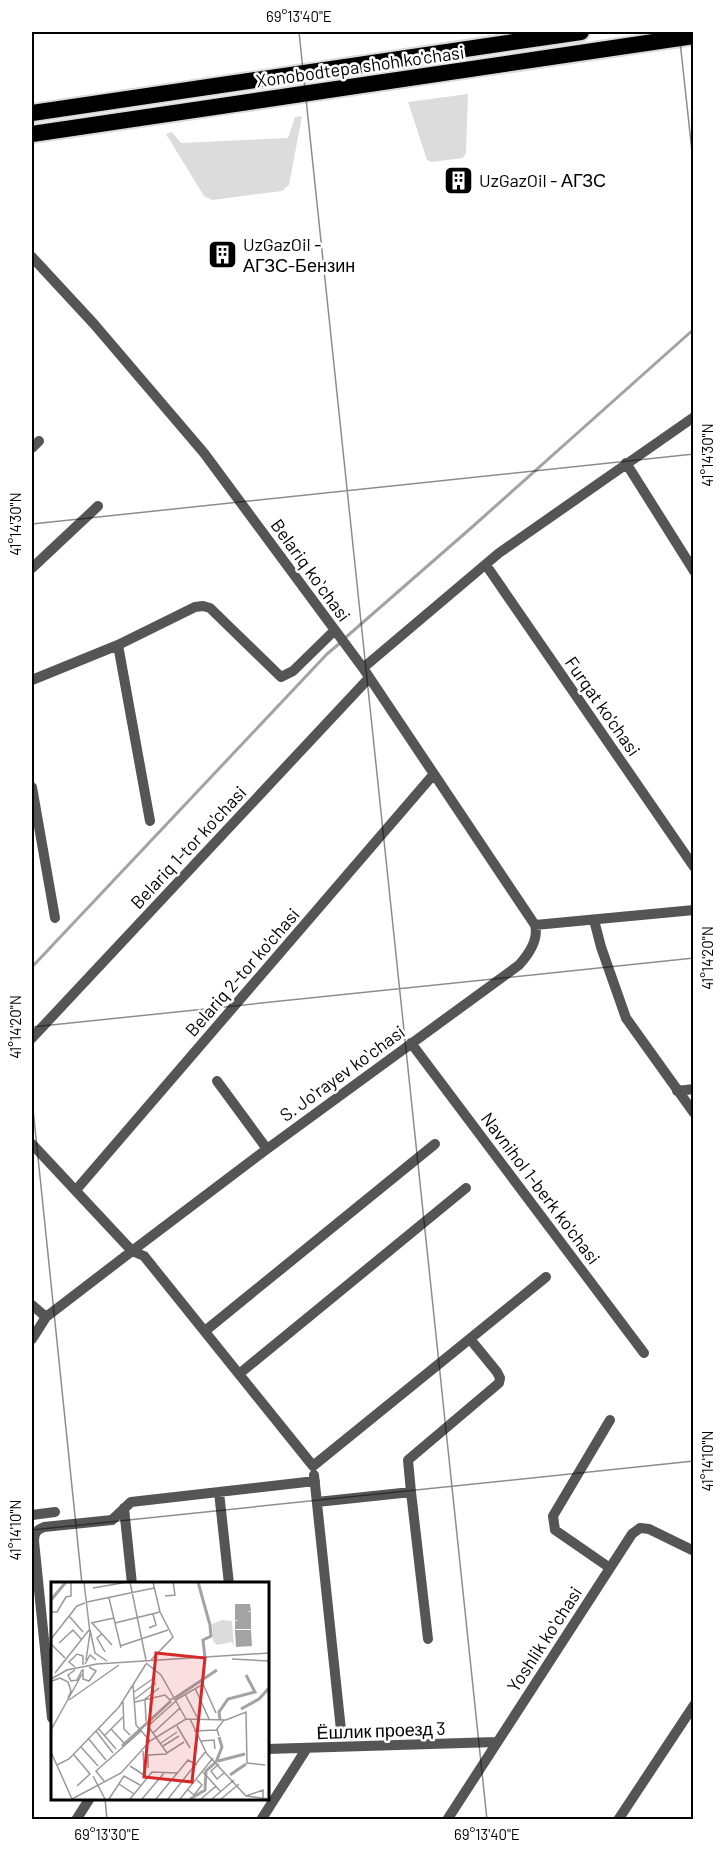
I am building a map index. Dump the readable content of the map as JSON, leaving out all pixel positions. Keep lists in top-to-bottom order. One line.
{"streets":{"highway":["Xonobodtepa shoh ko'chasi"],"street":["Belariq koʻchasi","Furqat ko'chasi","Belariq 1-tor ko'chasi","Belariq 2-tor ko'chasi","S. Joʻrayev koʻchasi","Navnihol 1-berk ko'chasi","Yoshlik koʻchasi","Ёшлик проезд 3"]},"crossings":[["Belariq koʻchasi","Belariq 1-tor ko'chasi"],["Belariq koʻchasi","Belariq 2-tor ko'chasi"],["Belariq koʻchasi","S. Joʻrayev koʻchasi"],["Furqat ko'chasi","Belariq 1-tor ko'chasi"],["S. Joʻrayev koʻchasi","Navnihol 1-berk ko'chasi"],["Yoshlik koʻchasi","Ёшлик проезд 3"]],"places":{"building":["UzGazOil - АГЗС","UzGazOil - АГЗС-Бензин"]},"coordinates":["69°13'40\"E","41°14'30\"N","41°14'20\"N","41°14'10\"N","69°13'30\"E"]}
